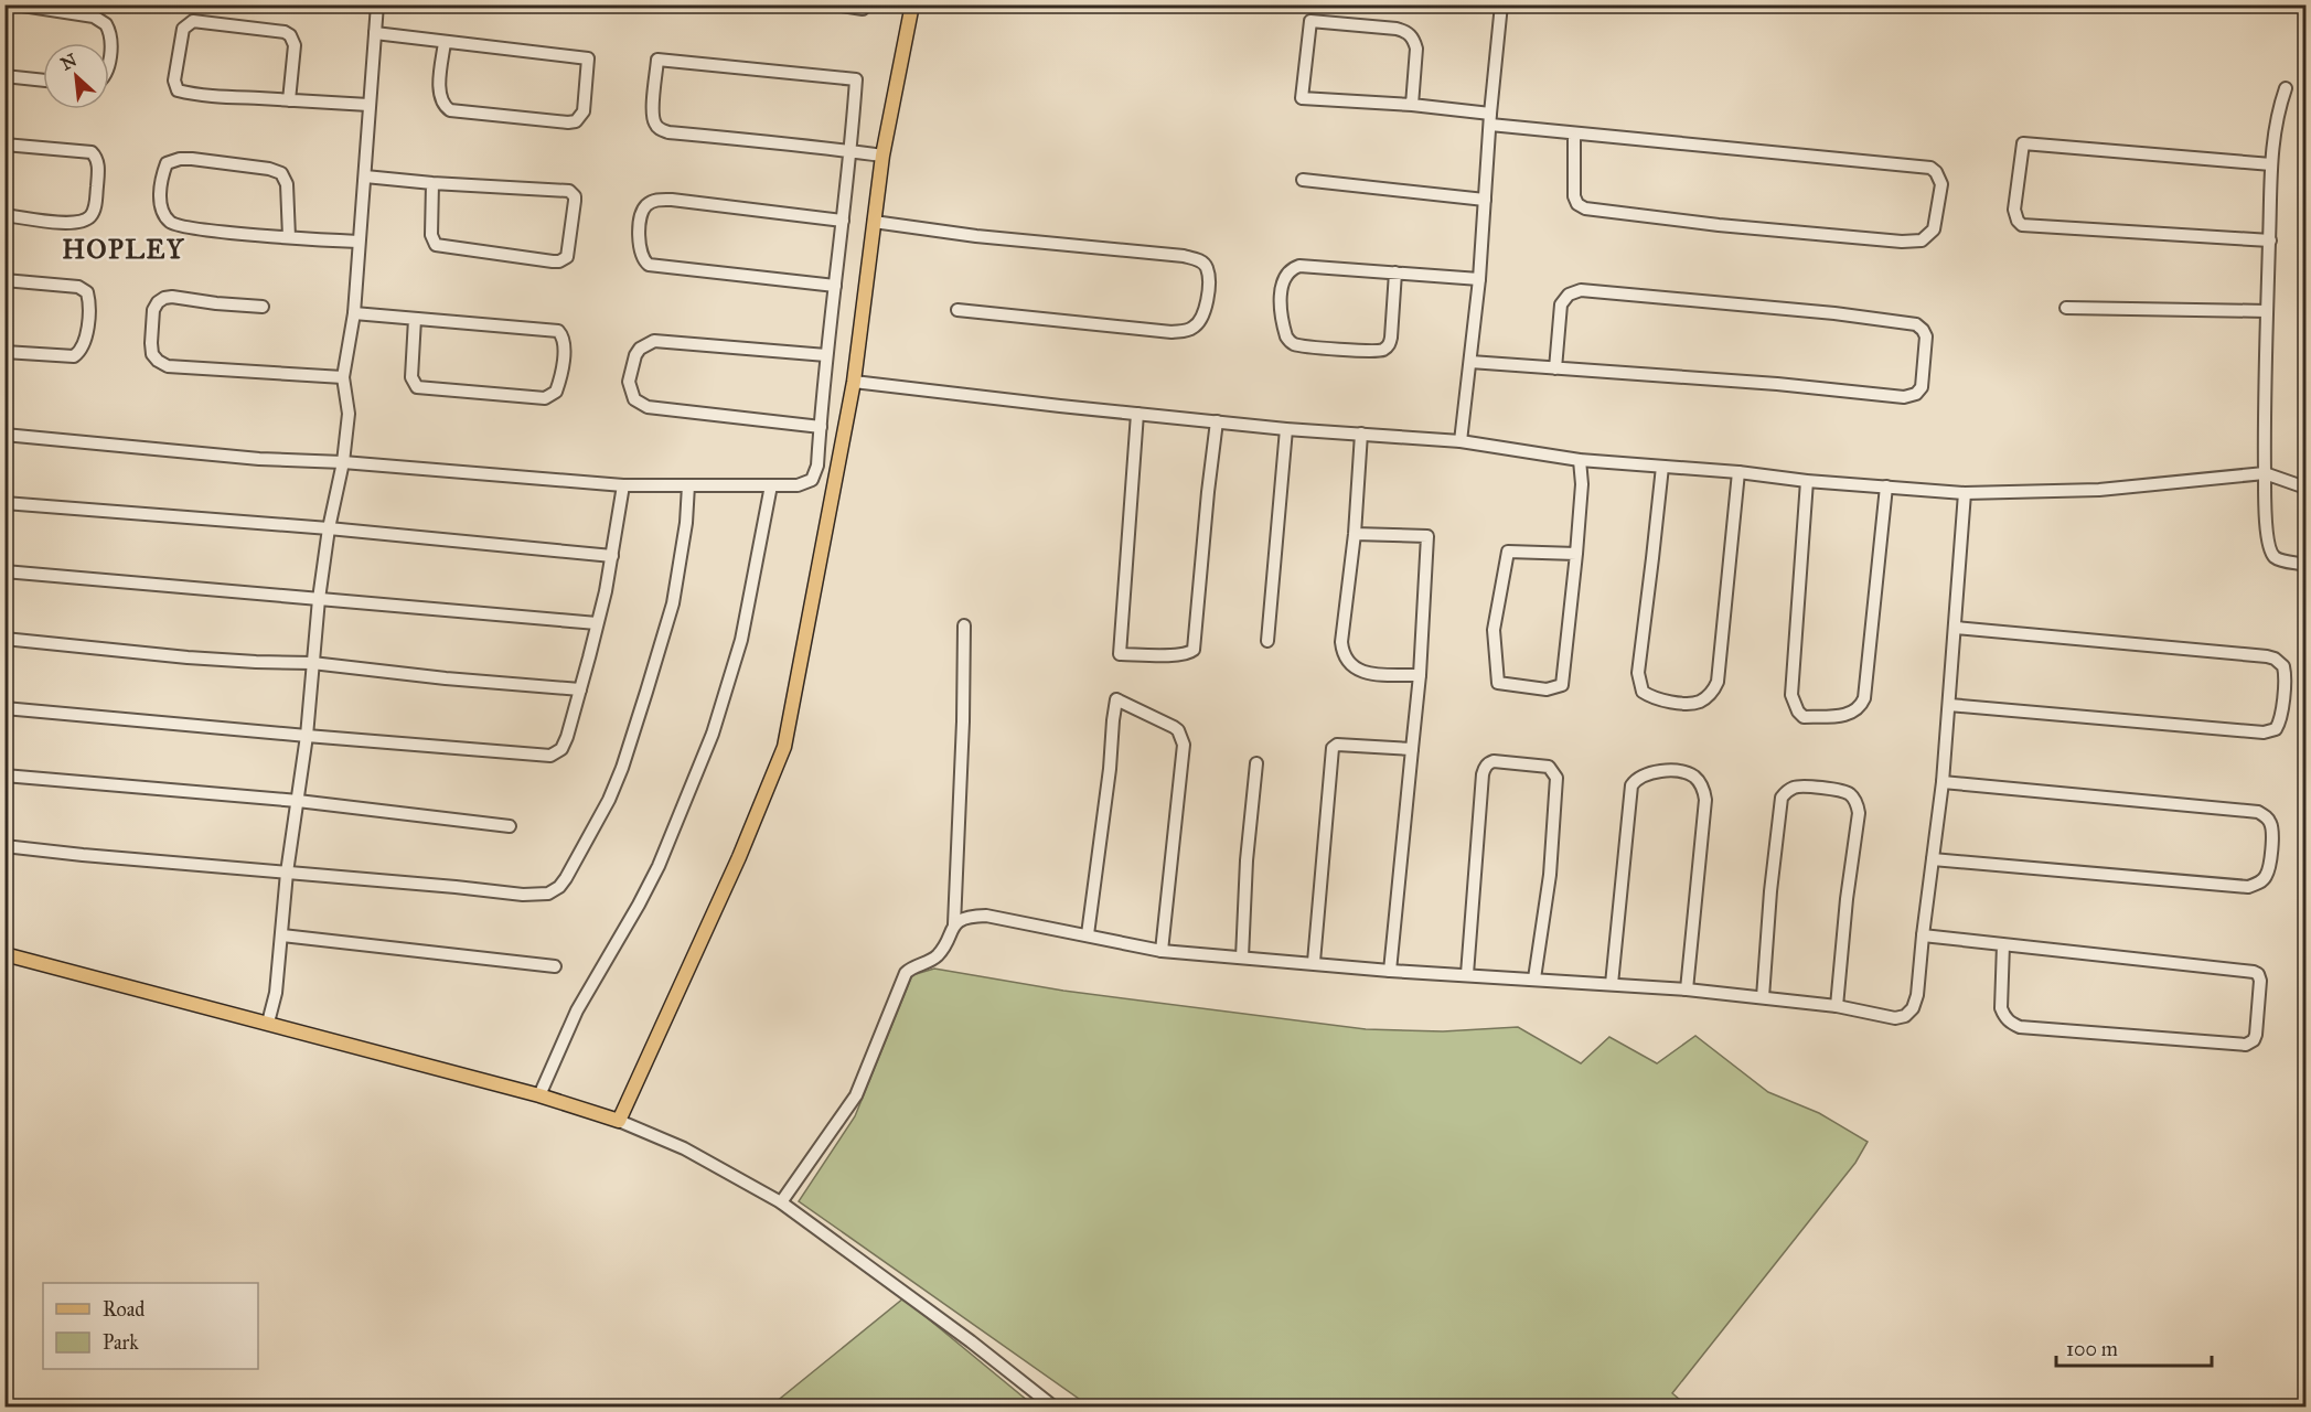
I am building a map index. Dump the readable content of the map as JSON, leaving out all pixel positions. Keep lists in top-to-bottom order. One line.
{"districts":["HOPLEY"],"legend":["Road","Park"],"scale_bar":"100 m","north":"top left"}
